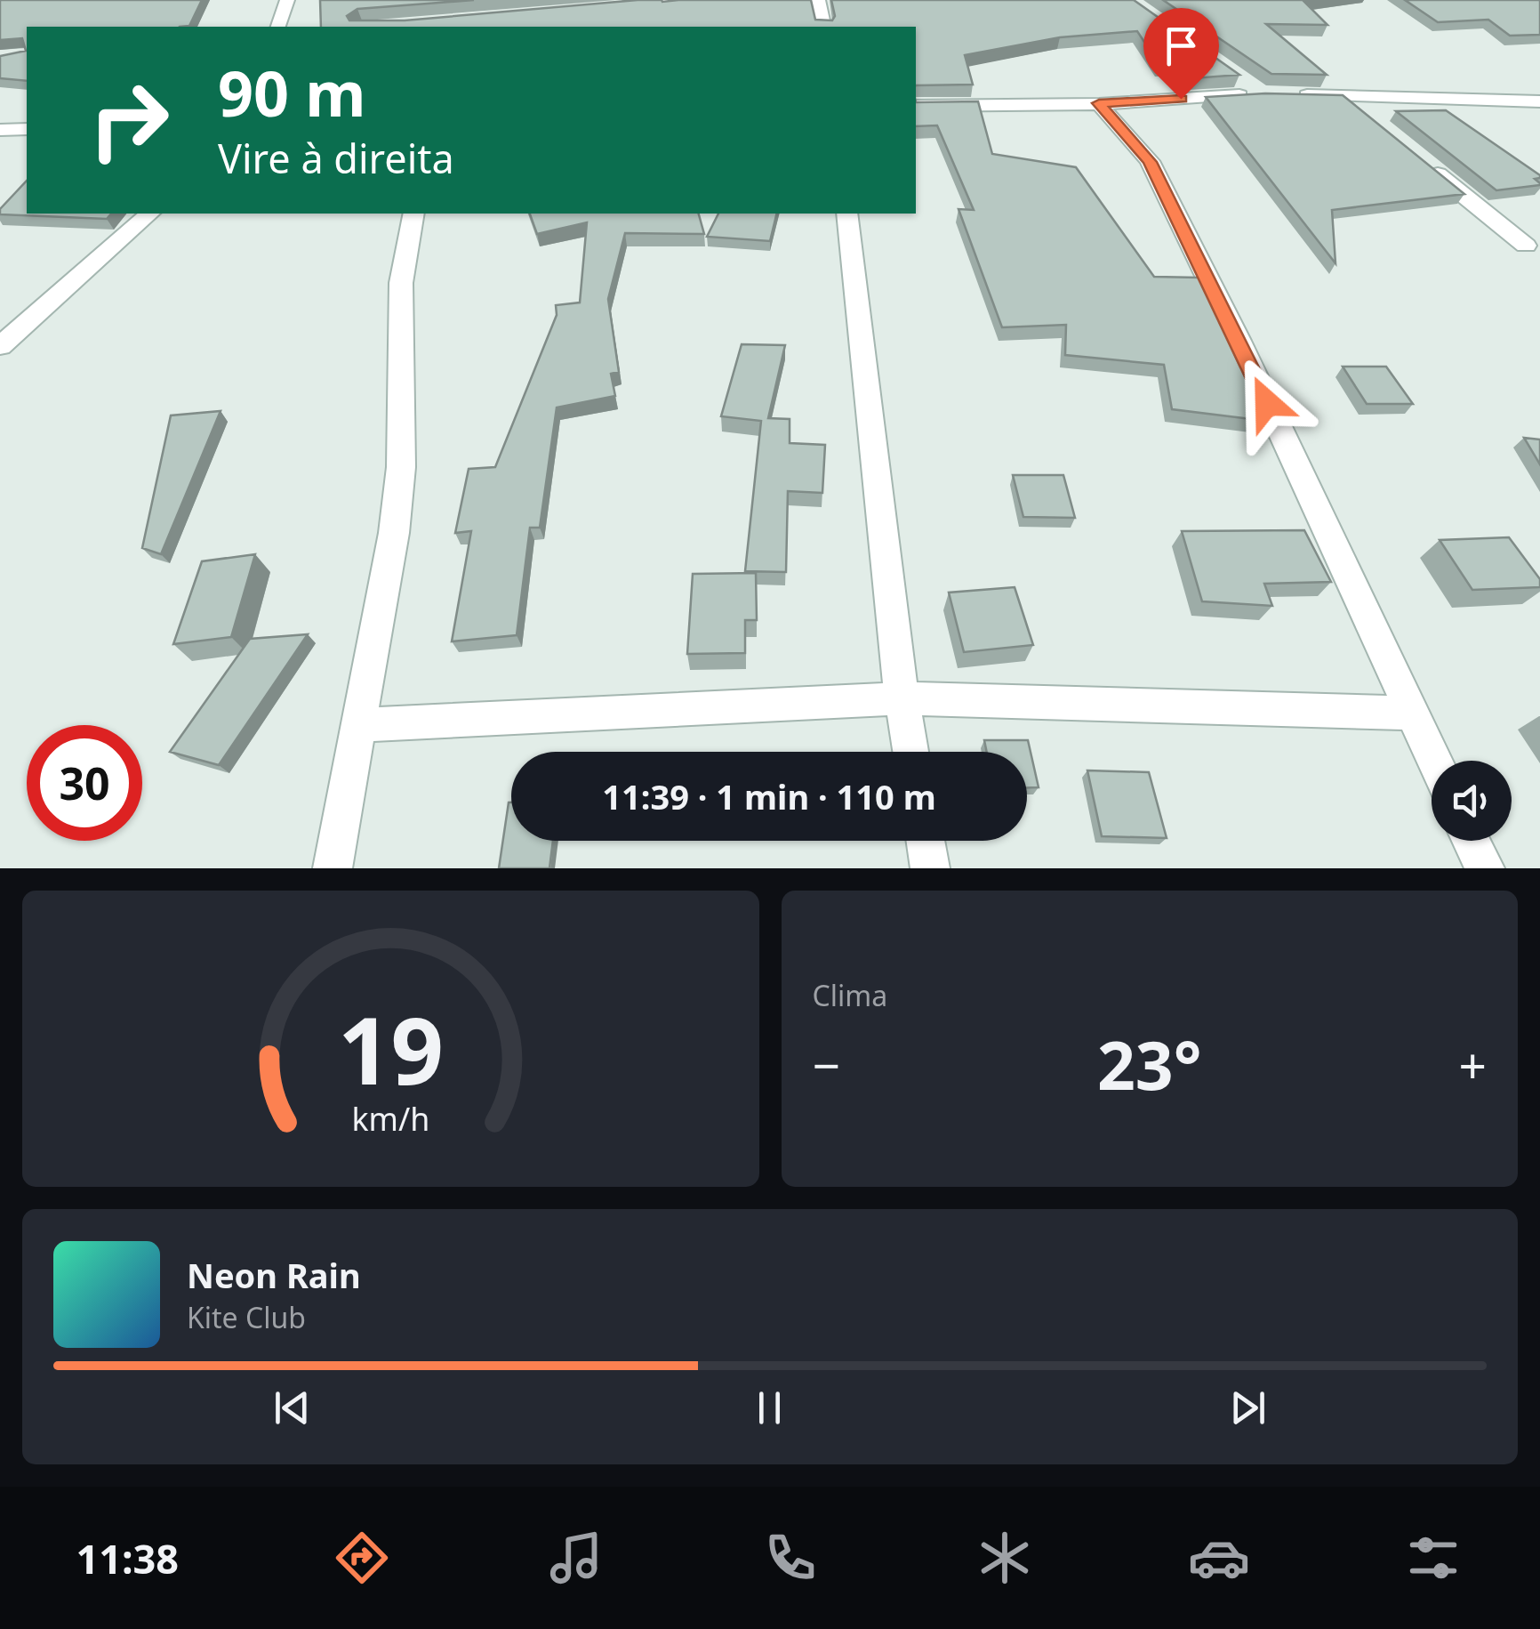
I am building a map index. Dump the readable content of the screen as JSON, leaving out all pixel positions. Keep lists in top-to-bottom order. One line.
{"page":{"turn":["90 m","Vire à direita"],"limit":"30","trip":"11:39 · 1 min · 110 m","tile":"Clima","heat":["−","23°","+"],"song":["Neon Rain","Kite Club"],"tabs":"11:38","gauge":["19","km/h"]}}
